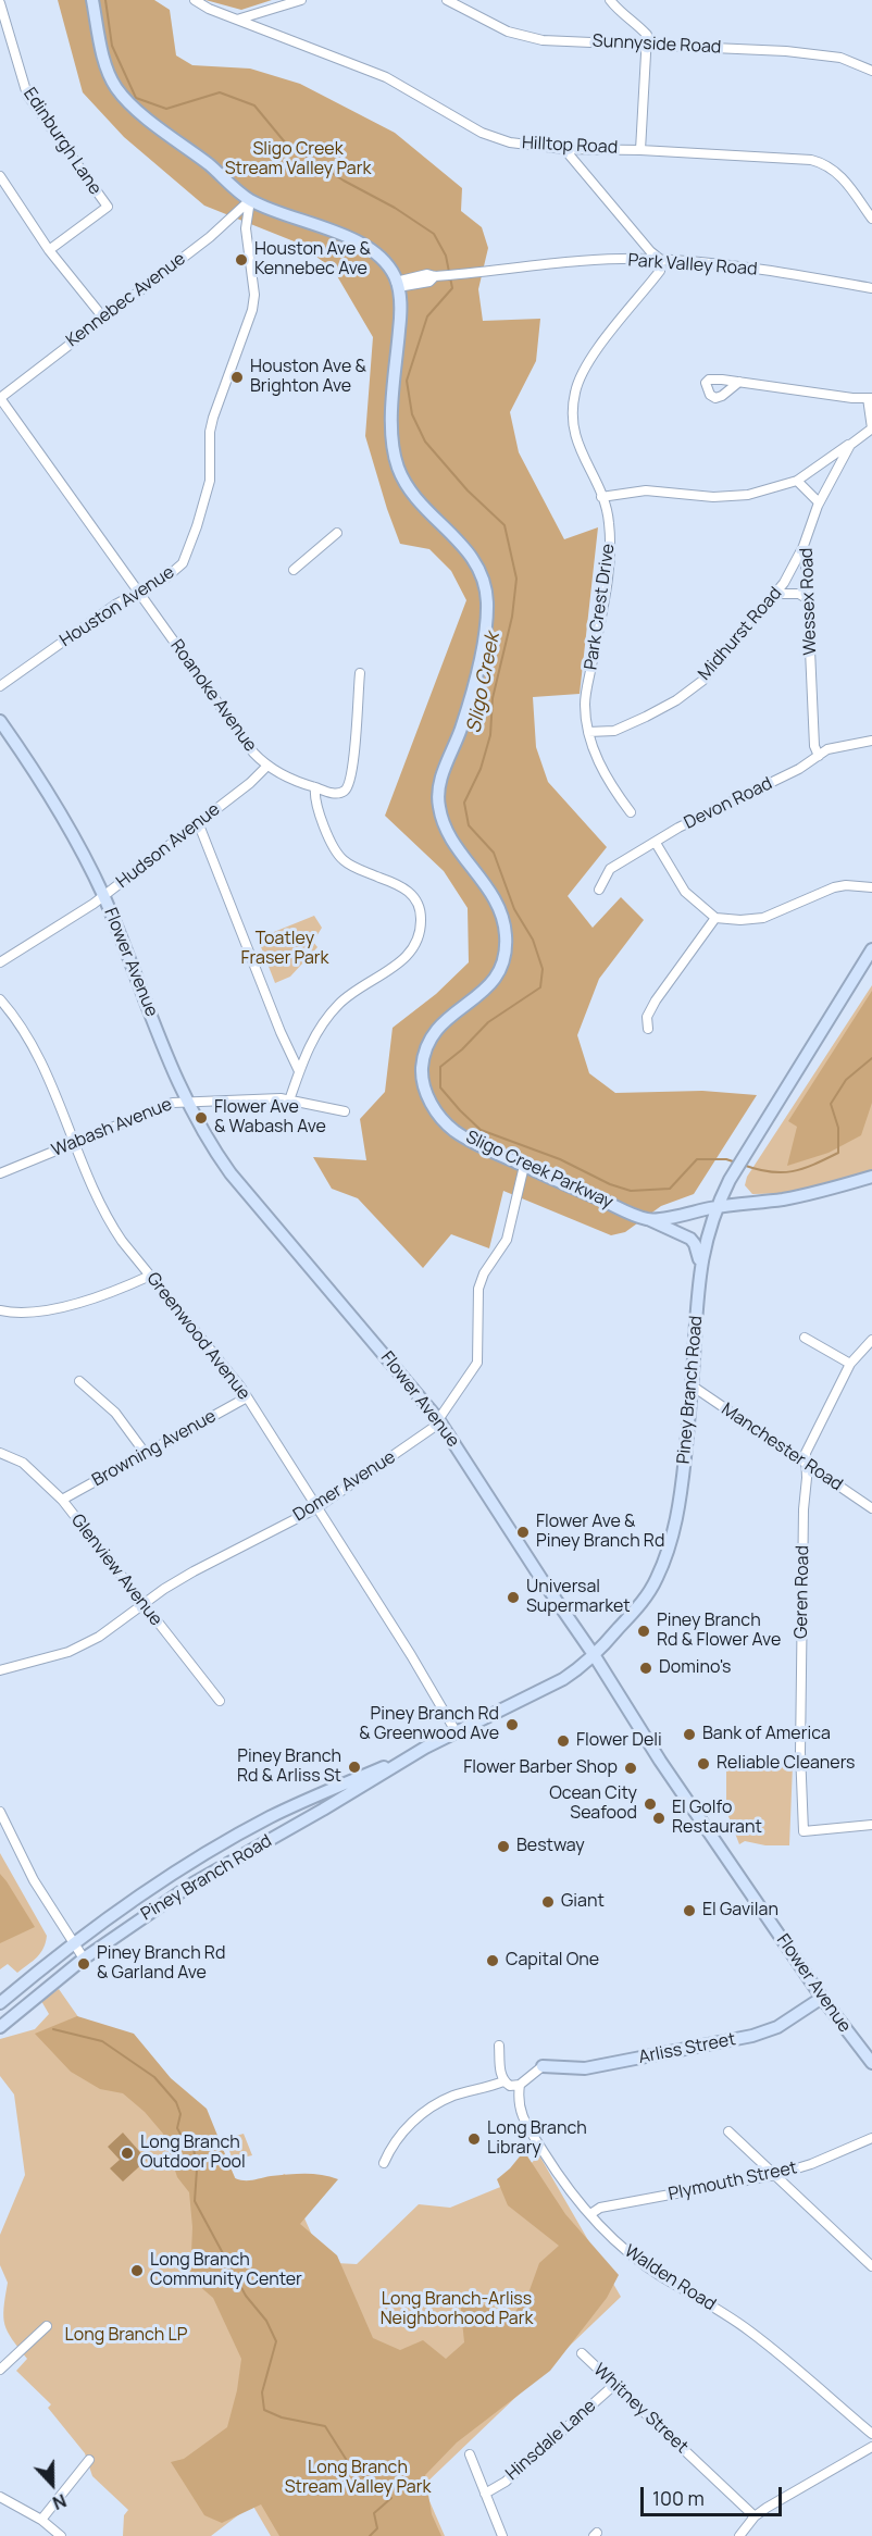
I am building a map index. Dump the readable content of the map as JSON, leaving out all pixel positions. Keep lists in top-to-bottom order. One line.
{"streets":{"street":["Sunnyside Road","Edinburgh Lane","Hilltop Road","Park Valley Road","Kennebec Avenue","Wessex Road","Houston Avenue","Park Crest Drive","Midhurst Road","Roanoke Avenue","Devon Road","Hudson Avenue","Flower Avenue","Wabash Avenue","Sligo Creek Parkway","Greenwood Avenue","Piney Branch Road","Manchester Road","Browning Avenue","Domer Avenue","Glenview Avenue","Geren Road","Arliss Street","Plymouth Street","Walden Road","Whitney Street","Hinsdale Lane"]},"crossings":[["Park Valley Road","Park Crest Drive"],["Park Valley Road","Sligo Creek Parkway"],["Kennebec Avenue","Houston Avenue"],["Kennebec Avenue","Roanoke Avenue"],["Wessex Road","Midhurst Road"],["Wessex Road","Devon Road"],["Houston Avenue","Roanoke Avenue"],["Park Crest Drive","Midhurst Road"],["Roanoke Avenue","Hudson Avenue"],["Hudson Avenue","Flower Avenue"],["Flower Avenue","Wabash Avenue"],["Flower Avenue","Piney Branch Road"],["Flower Avenue","Domer Avenue"],["Flower Avenue","Arliss Street"],["Wabash Avenue","Greenwood Avenue"],["Sligo Creek Parkway","Piney Branch Road"],["Sligo Creek Parkway","Domer Avenue"],["Greenwood Avenue","Piney Branch Road"],["Greenwood Avenue","Browning Avenue"],["Greenwood Avenue","Domer Avenue"],["Piney Branch Road","Manchester Road"],["Manchester Road","Geren Road"],["Browning Avenue","Glenview Avenue"],["Domer Avenue","Glenview Avenue"],["Plymouth Street","Walden Road"],["Whitney Street","Hinsdale Lane"]],"water":["Sligo Creek"],"parks":["Sligo Creek Stream Valley Park","Toatley Fraser Park","Long Branch-Arliss Neighborhood Park","Long Branch LP","Long Branch Stream Valley Park"],"places":["Houston Ave & Kennebec Ave","Houston Ave & Brighton Ave","Flower Ave & Wabash Ave","Flower Ave & Piney Branch Rd","Universal Supermarket","Piney Branch Rd & Flower Ave","Domino's","Piney Branch Rd & Greenwood Ave","Bank of America","Flower Deli","Reliable Cleaners","Piney Branch Rd & Arliss St","Flower Barber Shop","Ocean City Seafood","El Golfo Restaurant","Bestway","Giant","El Gavilan","Capital One","Piney Branch Rd & Garland Ave","Long Branch Library","Long Branch Outdoor Pool","Long Branch Community Center"],"scale_bar":"100 m","north":"bottom"}
